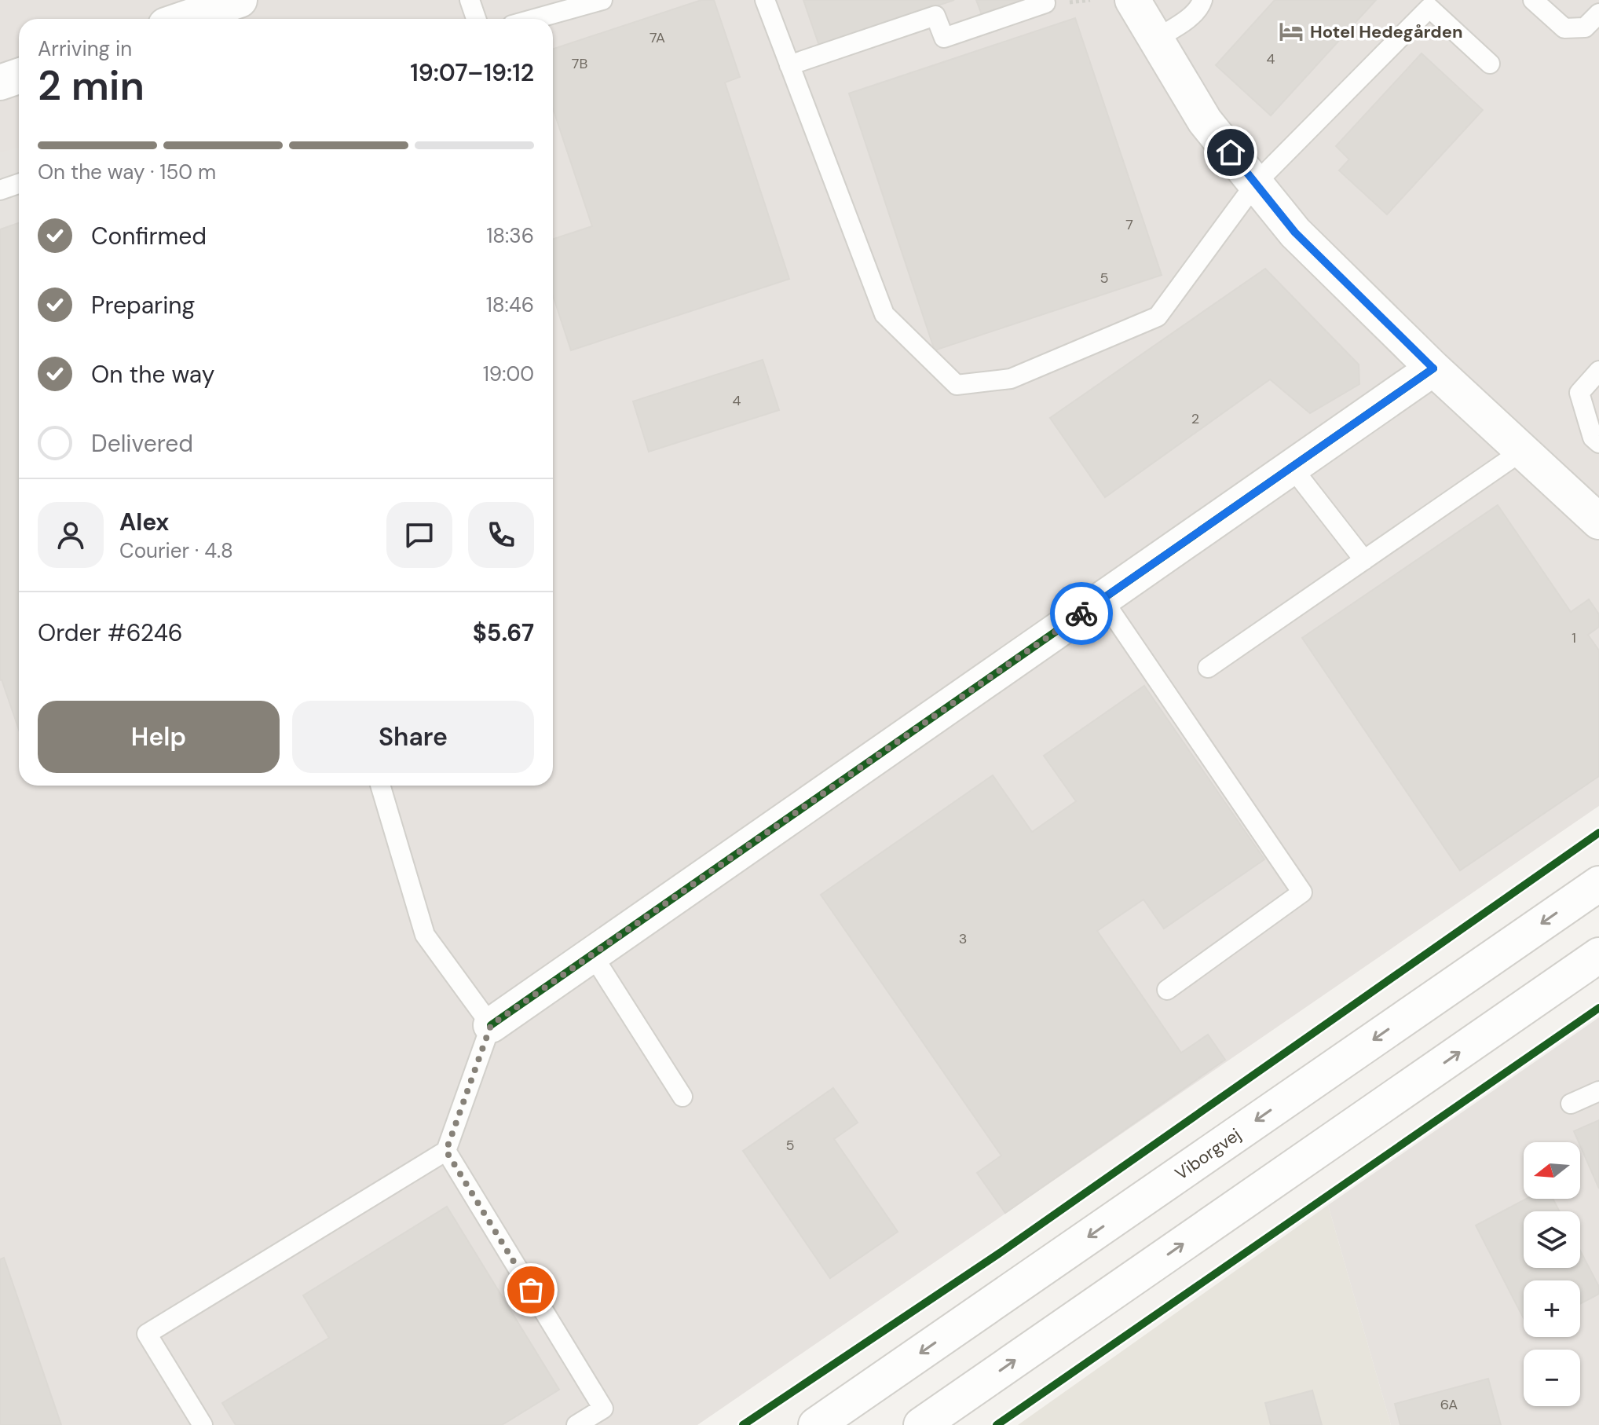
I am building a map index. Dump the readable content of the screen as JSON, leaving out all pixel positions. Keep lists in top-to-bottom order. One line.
{"streets":{"street":["Viborgvej"]},"places":{"hotel":["Hotel Hedegården"]},"house_numbers":["7A","4","7B","7","5","4","2","1","3","5","6A"],"north":"left","page":{"heading":["2 min","Arriving in","19:07–19:12"],"panel":["Alex","Courier · 4.8","Order #6246","$5.67"],"bar":"On the way · 150 m","list":[["Confirmed","18:36"],["Preparing","18:46"],["On the way","19:00"],"Delivered"],"buttons":["Help","Share"],"map_buttons":["+","−"]}}
